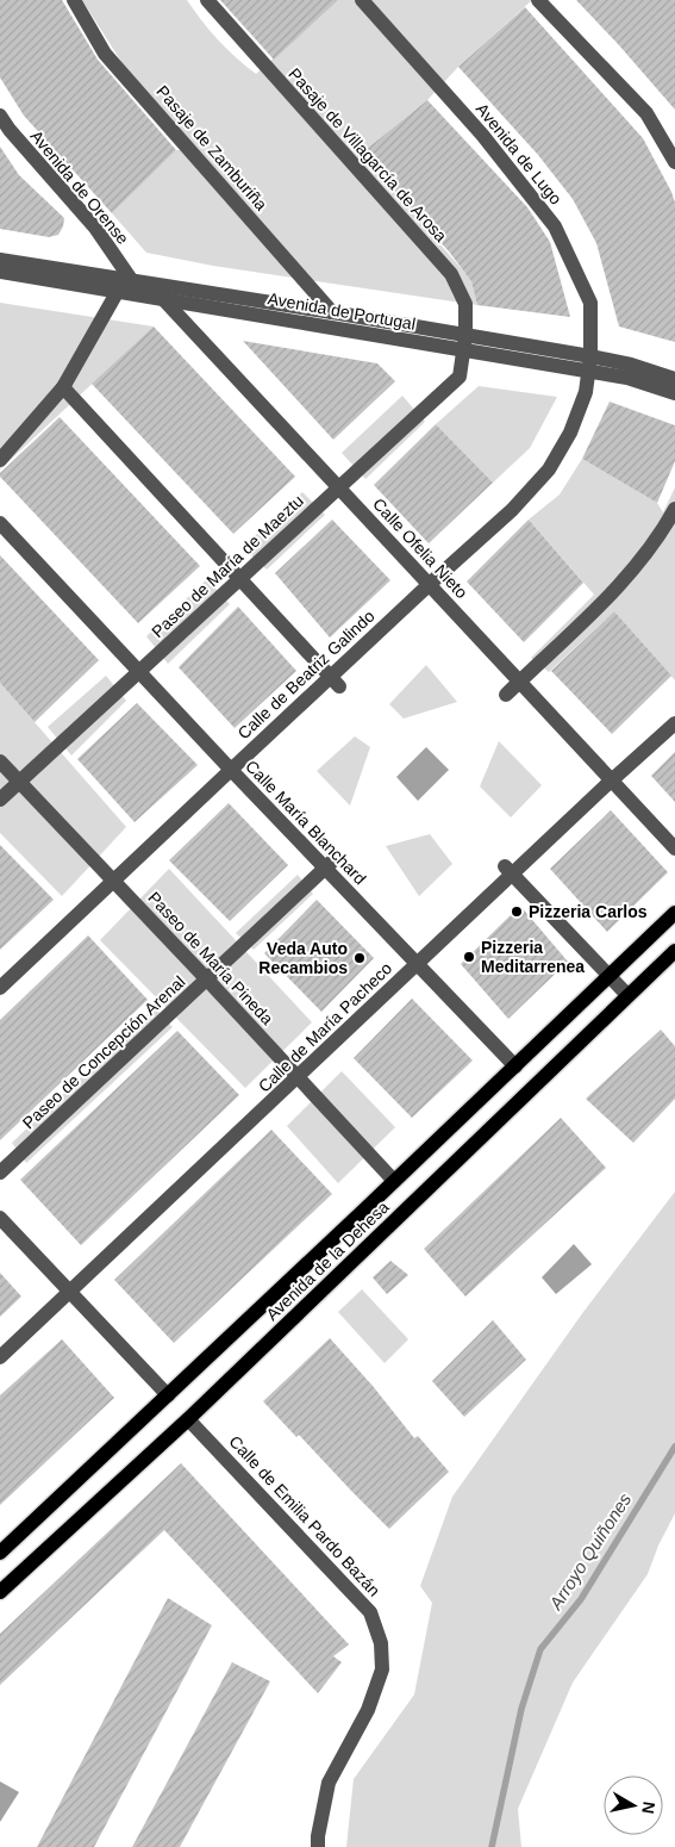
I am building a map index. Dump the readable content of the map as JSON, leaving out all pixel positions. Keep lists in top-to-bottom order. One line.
{"streets":{"main road":["Avenida de la Dehesa"],"street":["Pasaje de Zamburiña","Avenida de Lugo","Pasaje de Villagarcía de Arosa","Avenida de Orense","Avenida de Portugal","Calle Ofelia Nieto","Paseo de María de Maeztu","Calle de Beatriz Galindo","Calle María Blanchard","Paseo de María Pineda","Calle de María Pacheco","Paseo de Concepción Arenal","Calle de Emilia Pardo Bazán"]},"crossings":[["Pasaje de Zamburiña","Avenida de Portugal"],["Avenida de Lugo","Avenida de Portugal"],["Avenida de Lugo","Calle de Beatriz Galindo"],["Pasaje de Villagarcía de Arosa","Avenida de Portugal"],["Pasaje de Villagarcía de Arosa","Paseo de María de Maeztu"],["Avenida de Orense","Avenida de Portugal"],["Avenida de Orense","Calle Ofelia Nieto"],["Avenida de Portugal","Calle Ofelia Nieto"],["Avenida de Portugal","Paseo de María de Maeztu"],["Avenida de Portugal","Calle de Beatriz Galindo"],["Calle Ofelia Nieto","Paseo de María de Maeztu"],["Calle Ofelia Nieto","Calle de Beatriz Galindo"],["Calle Ofelia Nieto","Calle de María Pacheco"],["Paseo de María de Maeztu","Calle María Blanchard"],["Paseo de María de Maeztu","Paseo de María Pineda"],["Calle de Beatriz Galindo","Calle María Blanchard"],["Calle de Beatriz Galindo","Paseo de María Pineda"],["Calle María Blanchard","Calle de María Pacheco"],["Calle María Blanchard","Paseo de Concepción Arenal"],["Calle María Blanchard","Avenida de la Dehesa"],["Paseo de María Pineda","Calle de María Pacheco"],["Paseo de María Pineda","Paseo de Concepción Arenal"],["Paseo de María Pineda","Avenida de la Dehesa"],["Avenida de la Dehesa","Calle de Emilia Pardo Bazán"]],"water":["Arroyo Quiñones"],"places":["Pizzeria Carlos","Pizzeria Meditarrenea","Veda Auto Recambios"],"north":"right"}
